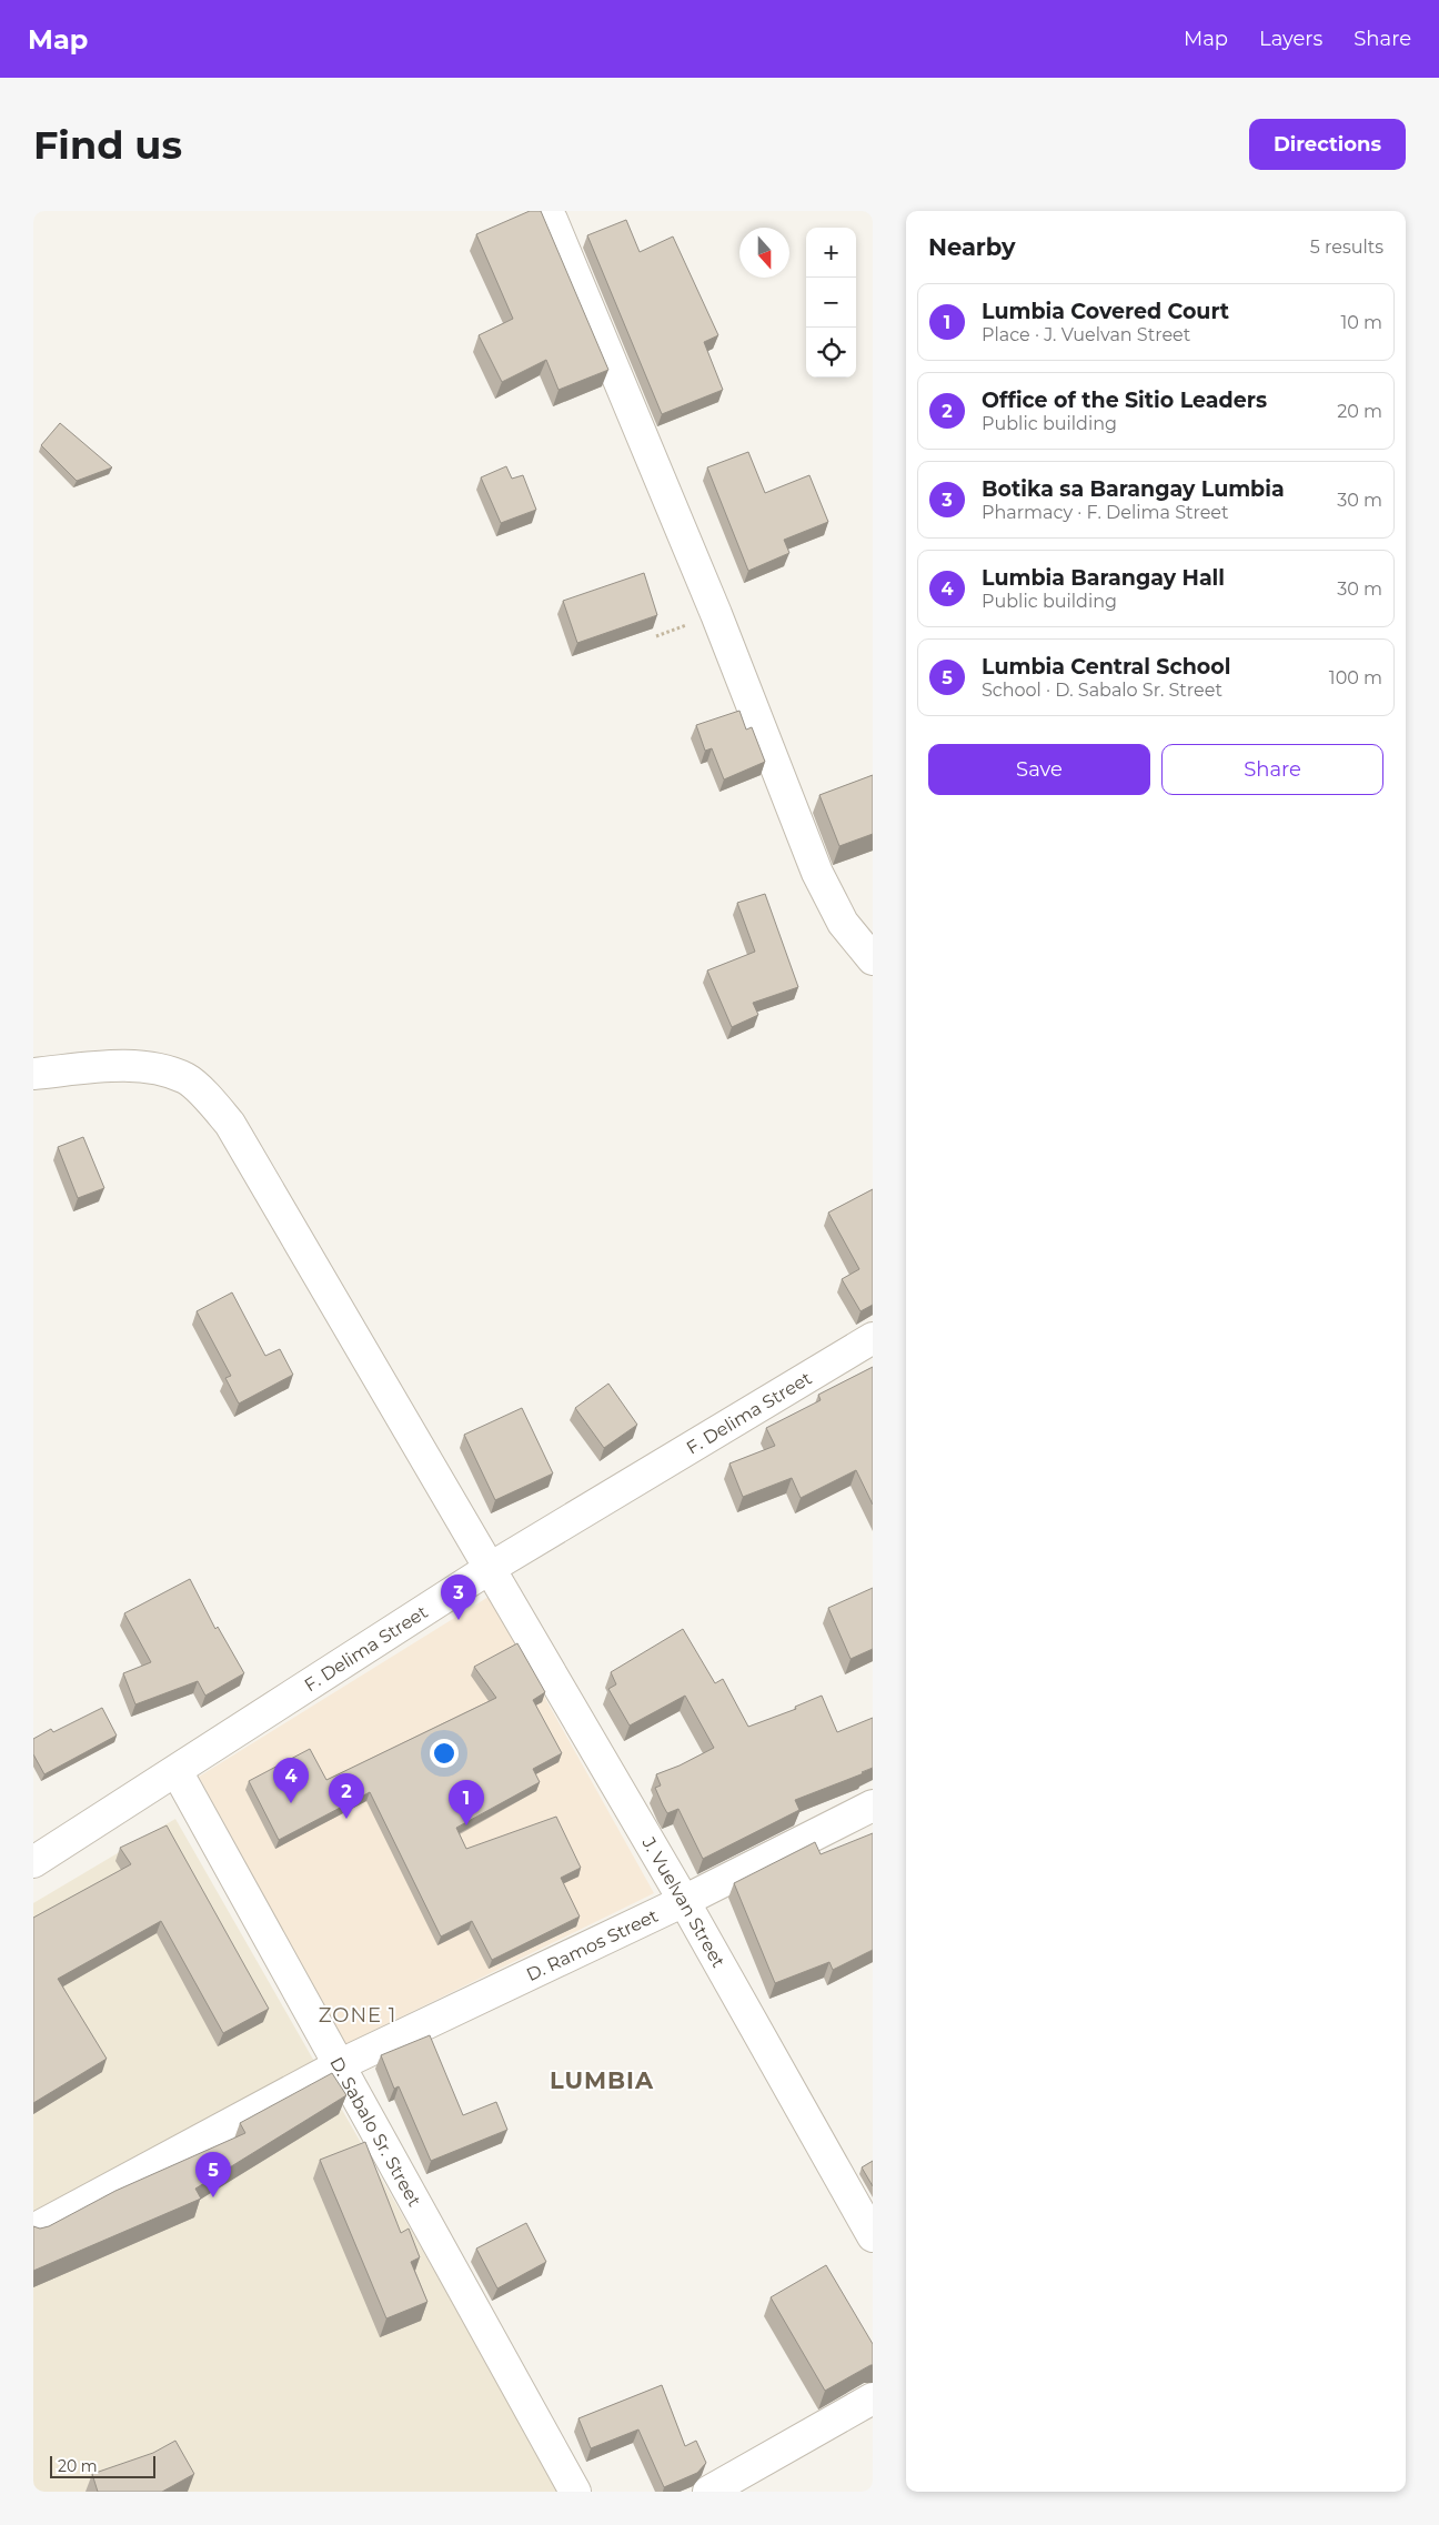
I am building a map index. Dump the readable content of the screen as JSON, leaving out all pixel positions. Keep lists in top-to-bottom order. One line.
{"streets":{"street":["F. Delima Street","J. Vuelvan Street","D. Ramos Street","D. Sabalo Sr. Street"]},"crossings":[["F. Delima Street","J. Vuelvan Street"],["F. Delima Street","D. Sabalo Sr. Street"],["J. Vuelvan Street","D. Ramos Street"],["D. Ramos Street","D. Sabalo Sr. Street"]],"districts":["ZONE 1","LUMBIA"],"scale_bar":"20 m","north":"bottom","page":{"header":"Map","nav":["Map","Layers","Share"],"buttons":["Directions",["Save","Share"]],"title":"Find us","heading":["Nearby","5 results"],"map_buttons":["+","−"],"list":[{"mark":"1","name":"Lumbia Covered Court","note":"Place · J. Vuelvan Street","value":"10 m"},{"mark":"2","name":"Office of the Sitio Leaders","note":"Public building","value":"20 m"},{"mark":"3","name":"Botika sa Barangay Lumbia","note":"Pharmacy · F. Delima Street","value":"30 m"},{"mark":"4","name":"Lumbia Barangay Hall","note":"Public building","value":"30 m"},{"mark":"5","name":"Lumbia Central School","note":"School · D. Sabalo Sr. Street","value":"100 m"}],"pins":["3","4","2","1","5"],"scale":"20 m"}}
